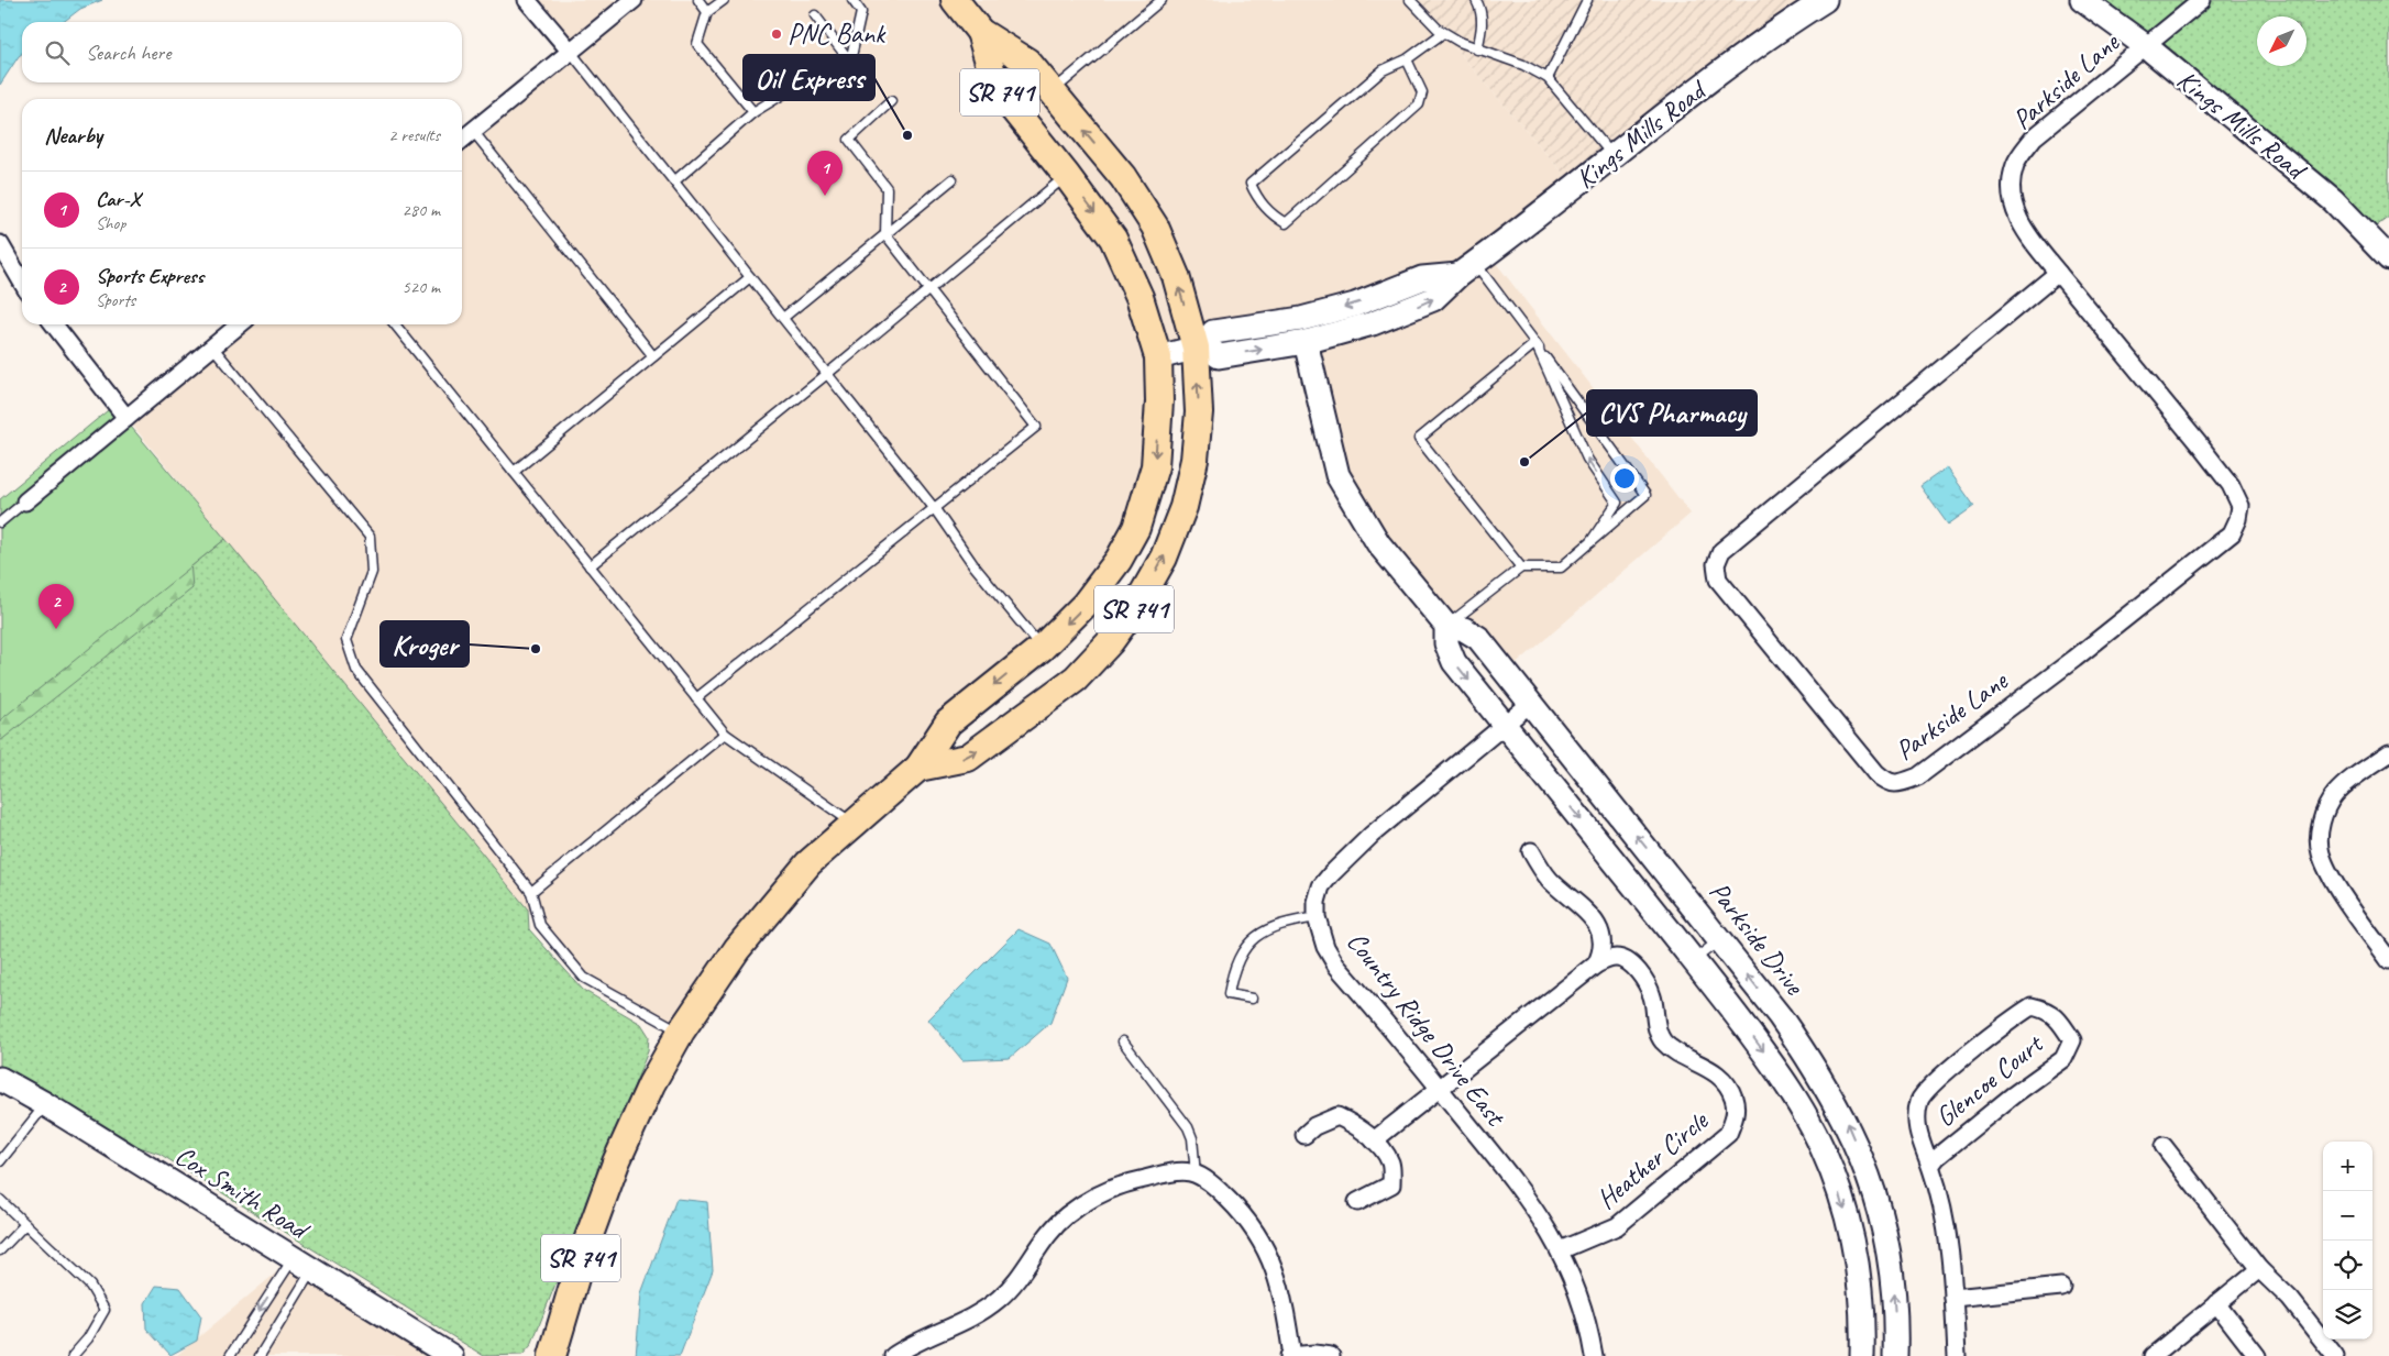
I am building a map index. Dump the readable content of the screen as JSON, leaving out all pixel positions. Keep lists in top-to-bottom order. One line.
{"streets":{"main road":["SR 741"],"street":["Parkside Lane","Kings Mills Road","Parkside Drive","Country Ridge Drive East","Glencoe Court","Heather Circle","Cox Smith Road"]},"crossings":[["Parkside Lane","Kings Mills Road"],["SR 741","Kings Mills Road"],["Parkside Drive","Country Ridge Drive East"],["Country Ridge Drive East","Heather Circle"]],"places":["PNC Bank","Oil Express","CVS Pharmacy","Kroger"],"north":"bottom left","page":{"search":"Search here","heading":["Nearby","2 results"],"pins":["1","2"],"list":[{"mark":"1","name":"Car-X","note":"Shop","value":"280 m"},{"mark":"2","name":"Sports Express","note":"Sports","value":"520 m"}],"map_buttons":["+","−"]}}
